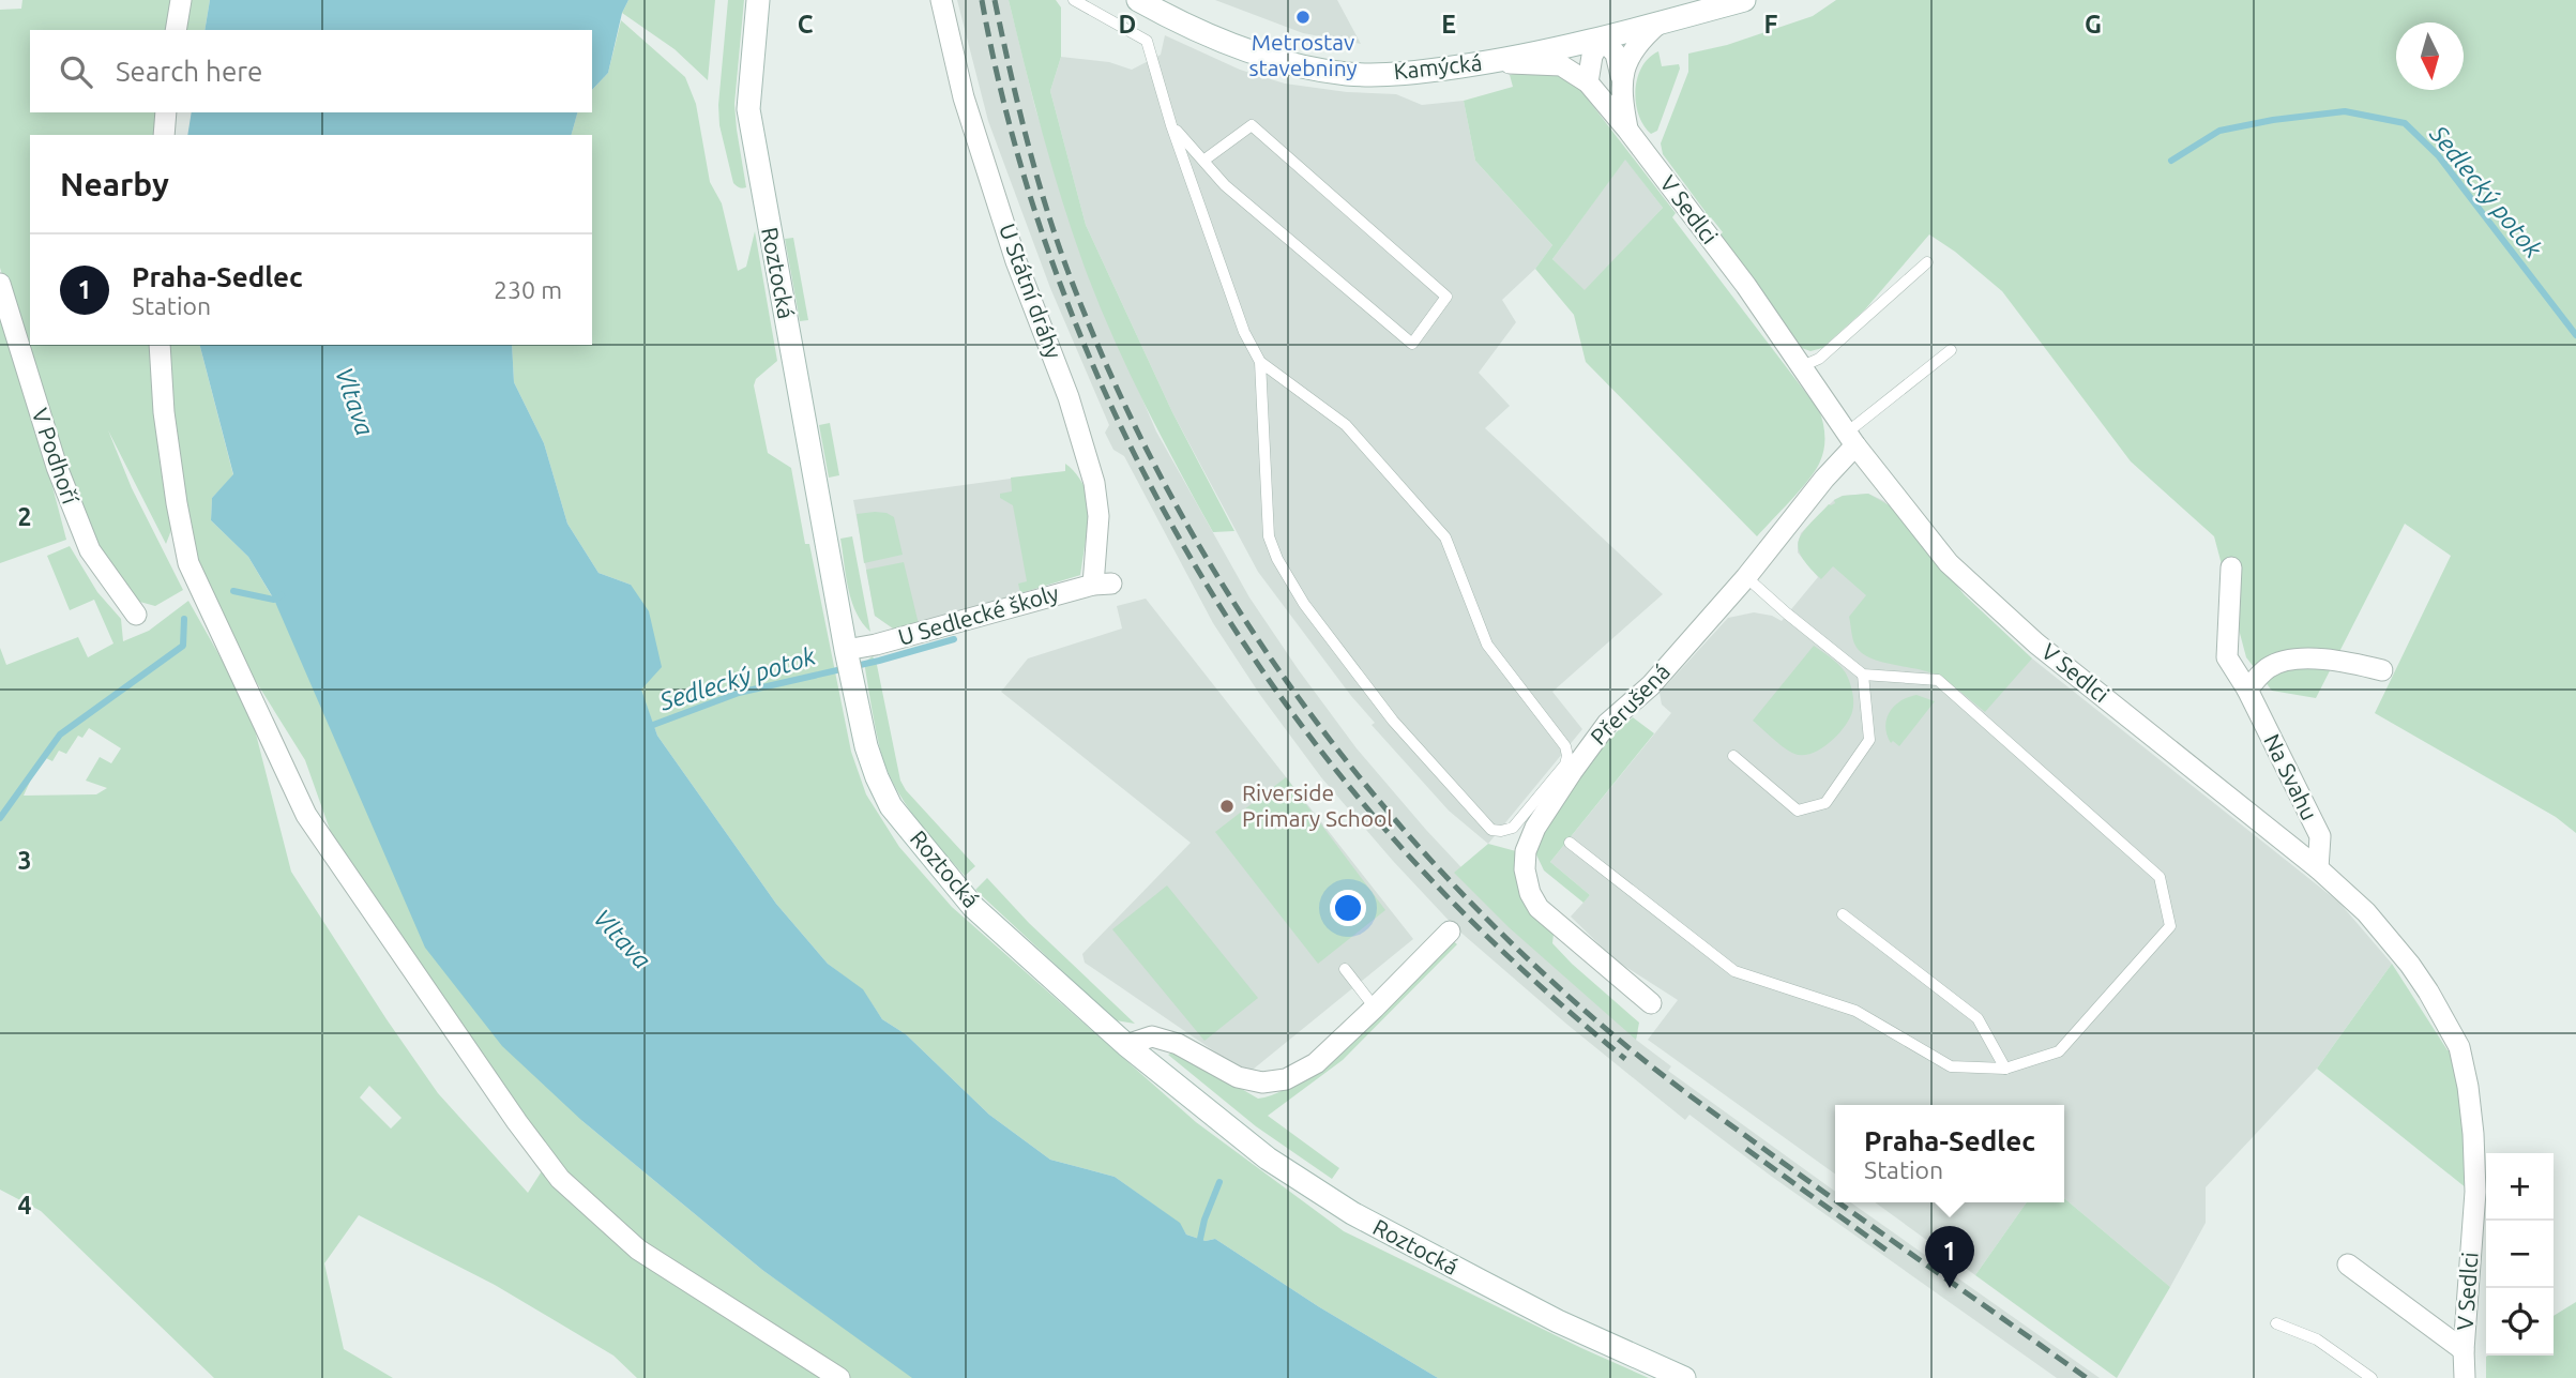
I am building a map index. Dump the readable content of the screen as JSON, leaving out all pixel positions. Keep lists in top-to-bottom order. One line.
{"streets":{"main road":["Kamýcká","Roztocká"],"street":["V Sedlci","U Státní dráhy","V Podhoří","U Sedlecké školy","Přerušená","Na Svahu"]},"crossings":[["Kamýcká","V Sedlci"],["V Sedlci","Přerušená"],["V Sedlci","Na Svahu"],["Roztocká","U Sedlecké školy"],["U Státní dráhy","U Sedlecké školy"]],"water":["Sedlecký potok","Vltava"],"places":["Metrostav stavebniny","Riverside Primary School"],"north":"bottom","page":{"search":"Search here","heading":"Nearby","list":[{"mark":"1","name":"Praha-Sedlec","note":"Station","value":"230 m"}],"popup":["Praha-Sedlec","Station"],"map_buttons":["+","−"],"pins":"1"},"grid":{"columns":["C","D","E","F","G"],"rows":["2","3","4"]}}
